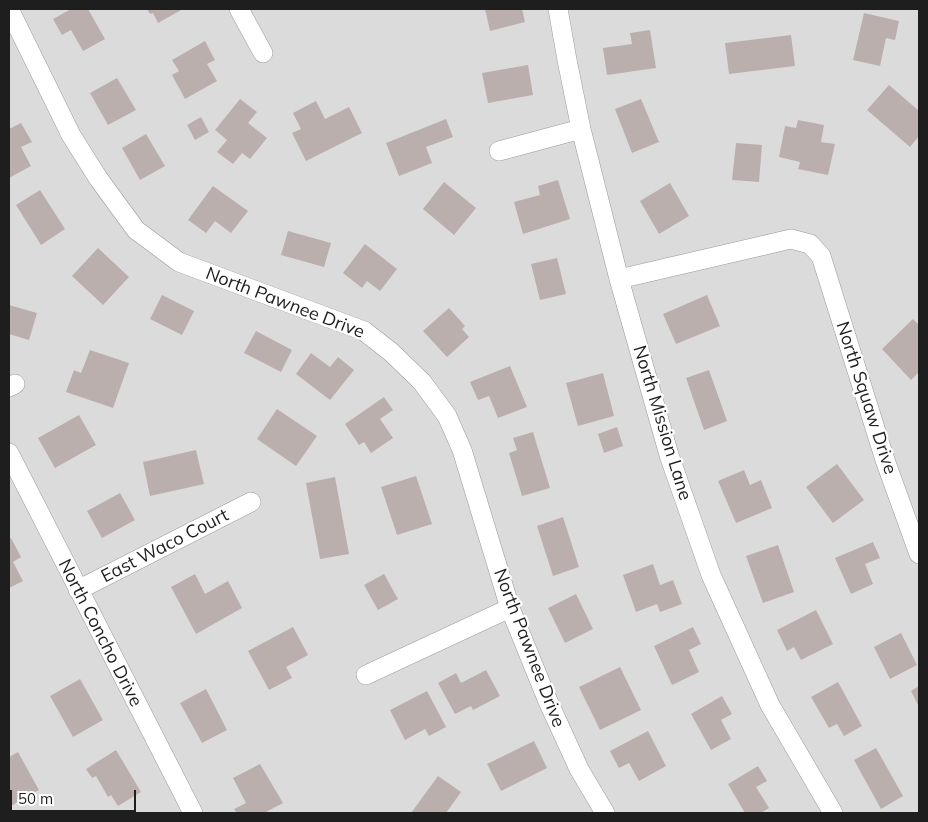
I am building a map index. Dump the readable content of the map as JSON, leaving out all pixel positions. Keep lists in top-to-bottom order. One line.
{"streets":{"street":["North Pawnee Drive","North Squaw Drive","North Mission Lane","East Waco Court","North Concho Drive"]},"crossings":[["North Squaw Drive","North Mission Lane"],["East Waco Court","North Concho Drive"]],"scale_bar":"50 m"}
